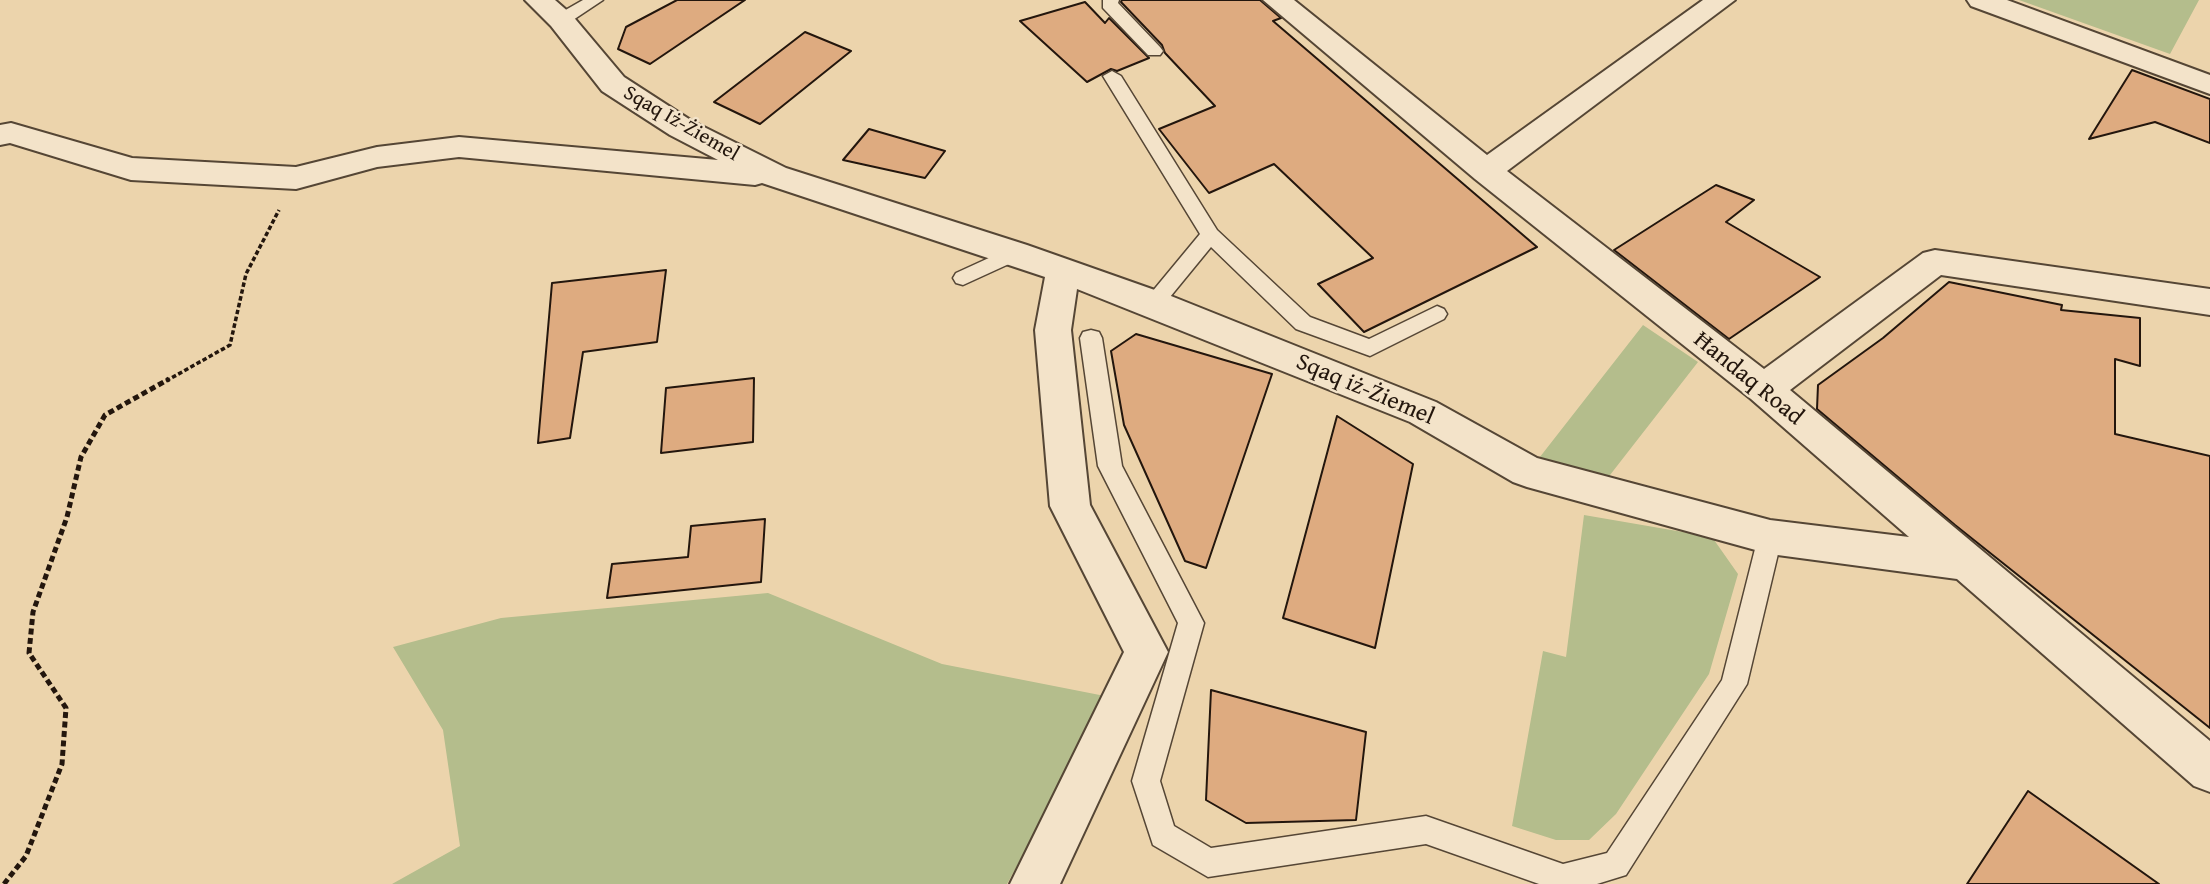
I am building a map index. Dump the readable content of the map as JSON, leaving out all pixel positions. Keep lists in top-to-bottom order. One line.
{"streets":{"street":["Sqaq Iż-Żiemel","Ħandaq Road","Sqaq iż-Żiemel"]},"crossings":[["Sqaq Iż-Żiemel","Sqaq iż-Żiemel"],["Ħandaq Road","Sqaq iż-Żiemel"]]}
